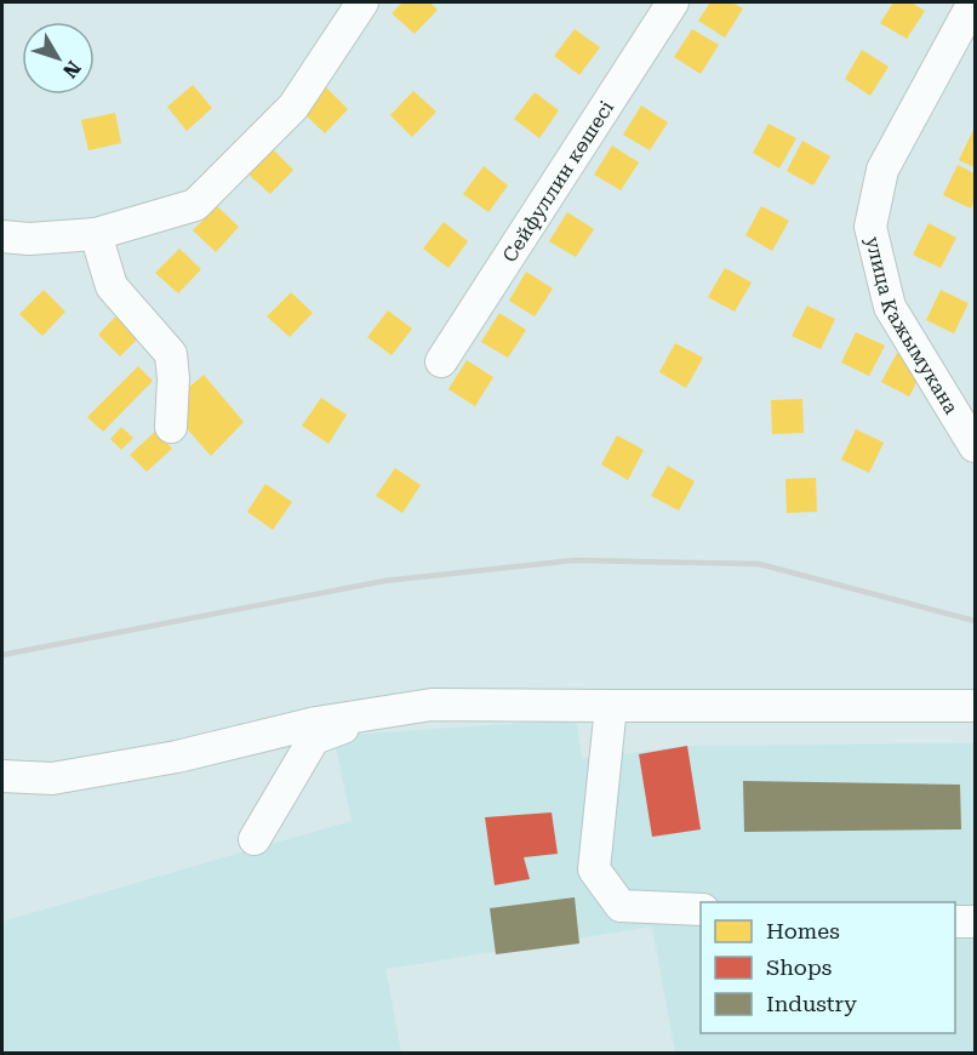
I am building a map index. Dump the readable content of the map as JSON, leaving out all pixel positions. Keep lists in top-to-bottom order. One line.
{"streets":{"street":["Сейфуллин көшесі","улица Кажымукана"]},"legend":["Homes","Shops","Industry"],"north":"bottom right"}
